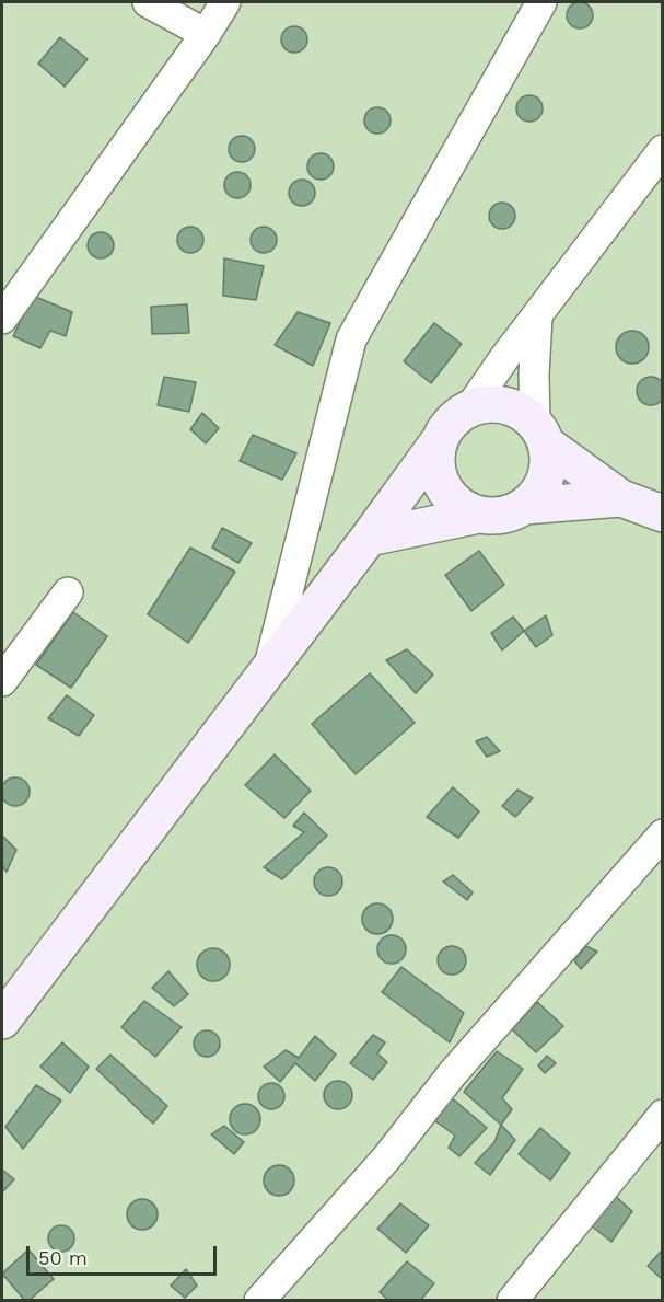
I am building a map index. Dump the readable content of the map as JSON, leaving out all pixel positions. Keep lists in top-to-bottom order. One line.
{"scale_bar":"50 m"}
